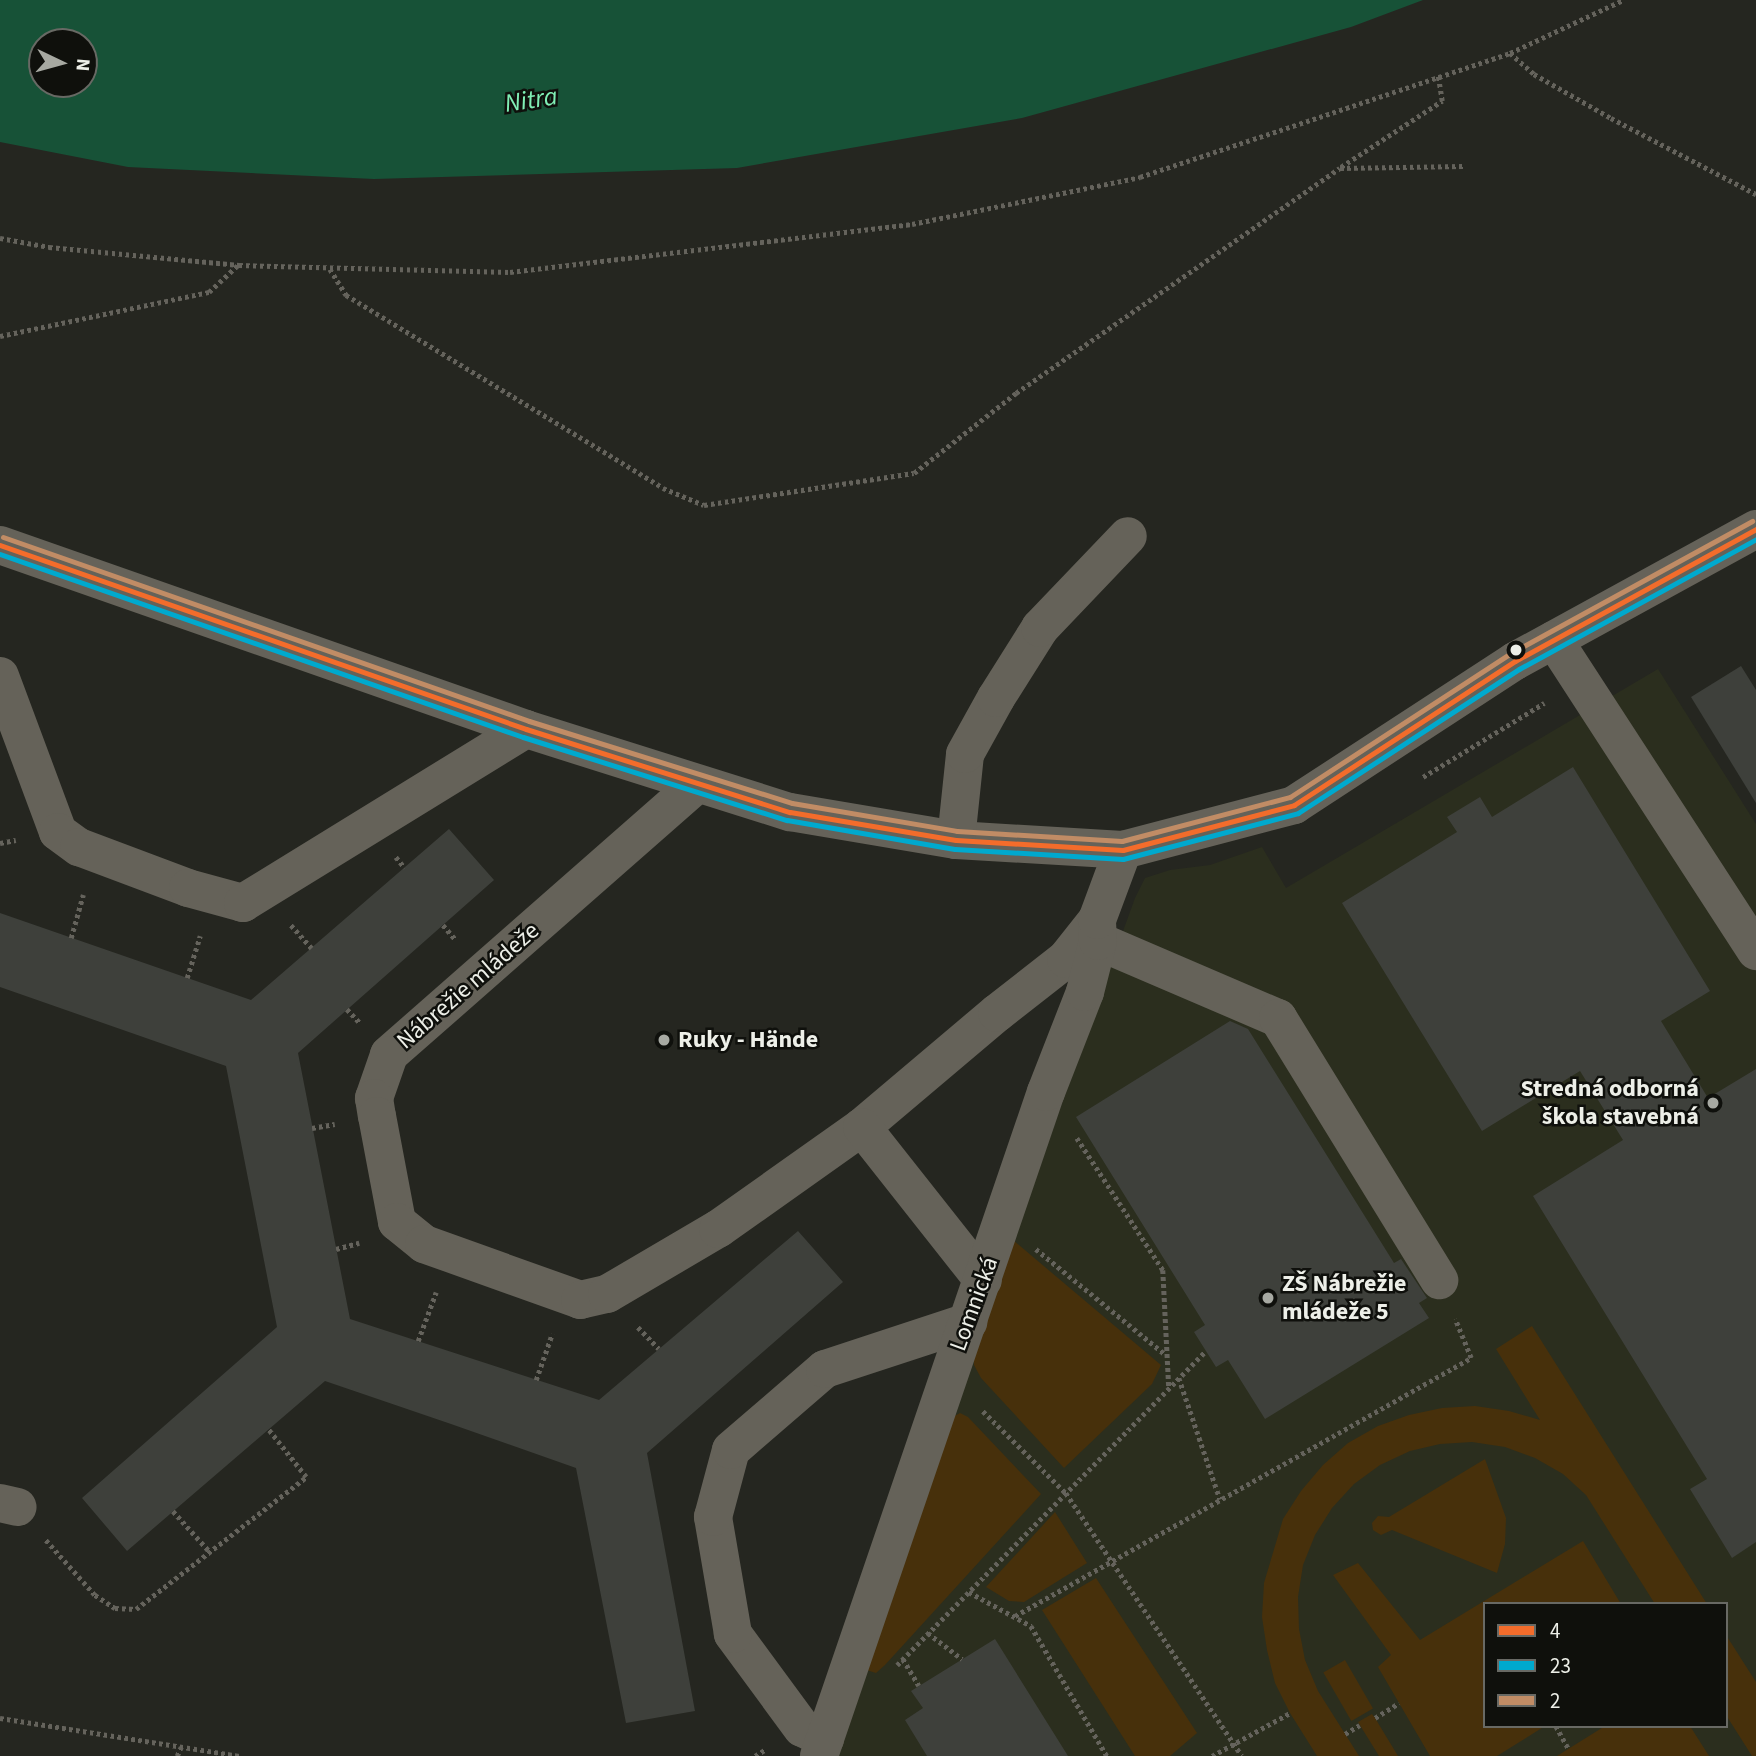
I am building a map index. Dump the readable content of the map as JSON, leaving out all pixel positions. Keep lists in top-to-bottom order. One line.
{"streets":{"street":["Nábrežie mládeže","Lomnická"]},"crossings":[["Nábrežie mládeže","Lomnická"]],"water":["Nitra"],"places":["Ruky - Hände","Stredná odborná škola stavebná","ZŠ Nábrežie mládeže 5"],"lines":["transit line 2","transit line 4","transit line 23"],"legend":["4","23","2"],"north":"right"}
